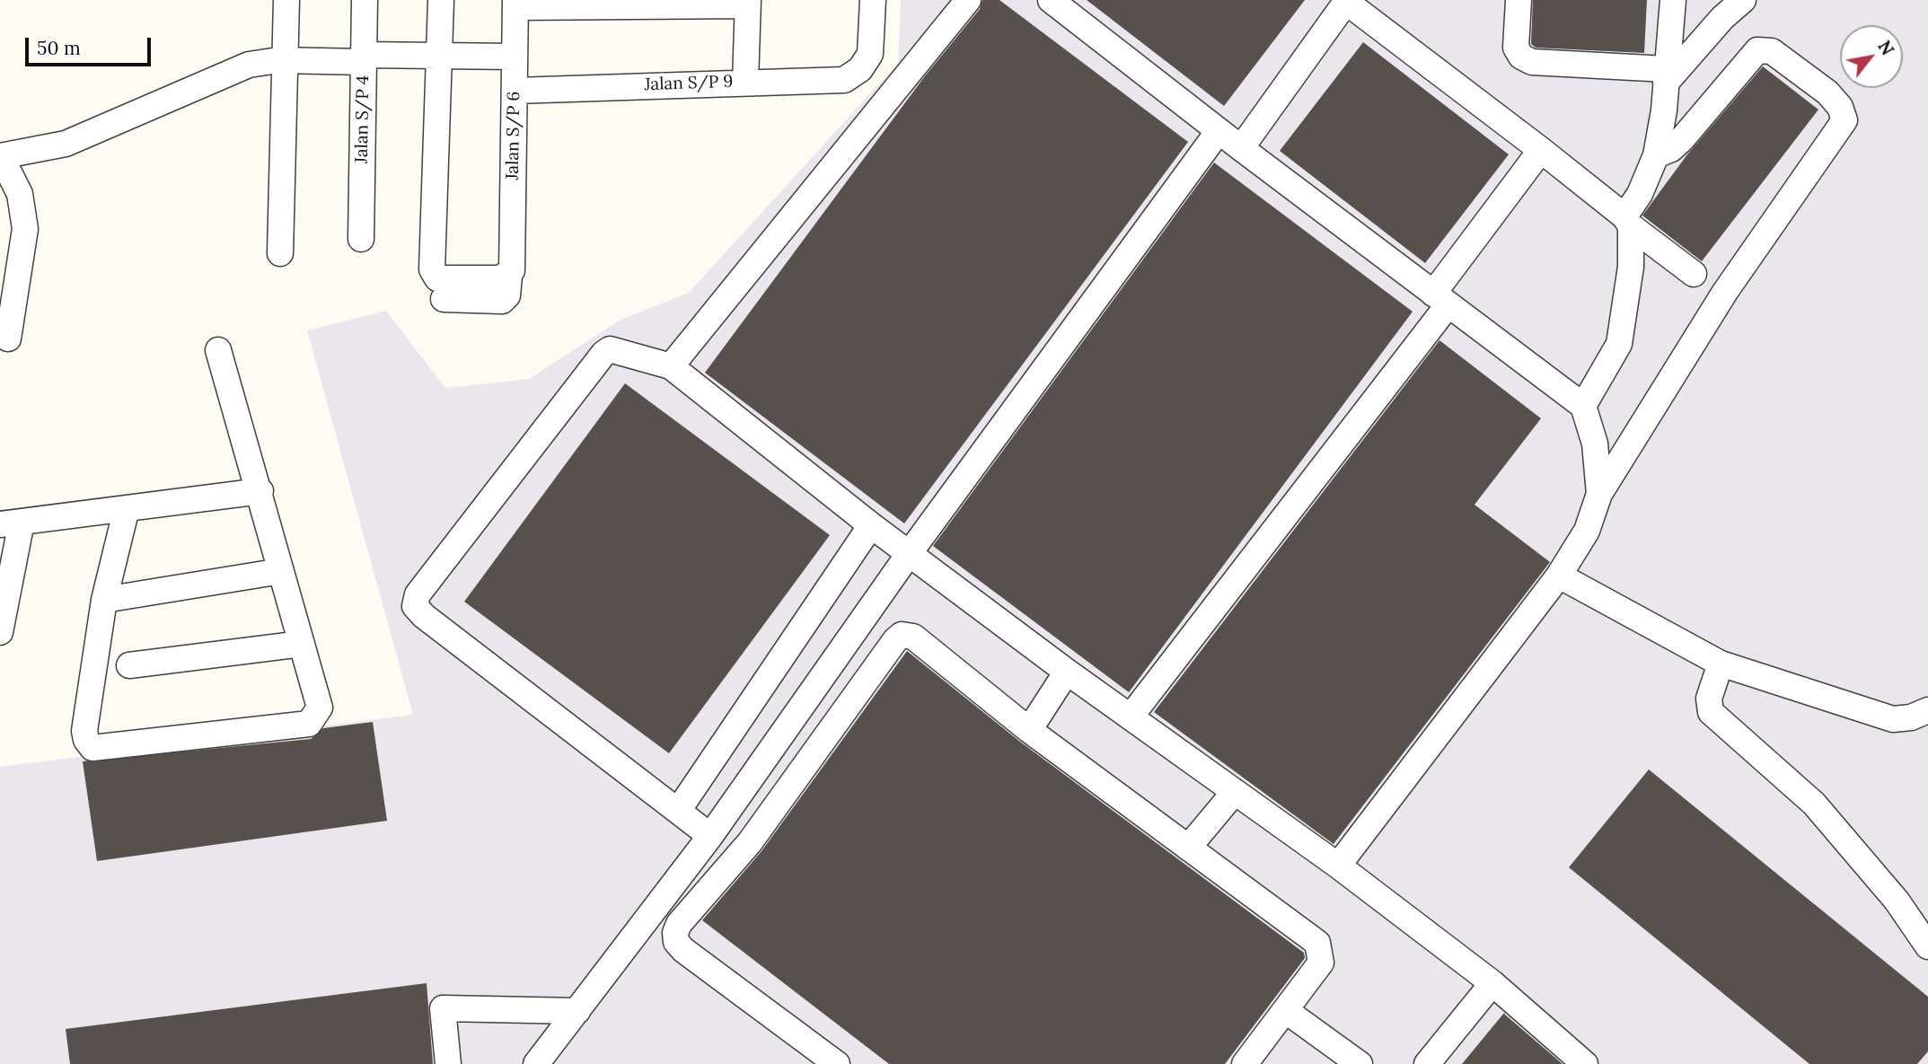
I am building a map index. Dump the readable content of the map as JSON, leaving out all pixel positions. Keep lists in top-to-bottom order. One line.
{"streets":{"street":["Jalan S/P 9","Jalan S/P 4","Jalan S/P 6"]},"crossings":[["Jalan S/P 9","Jalan S/P 6"]],"scale_bar":"50 m","north":"top right"}
